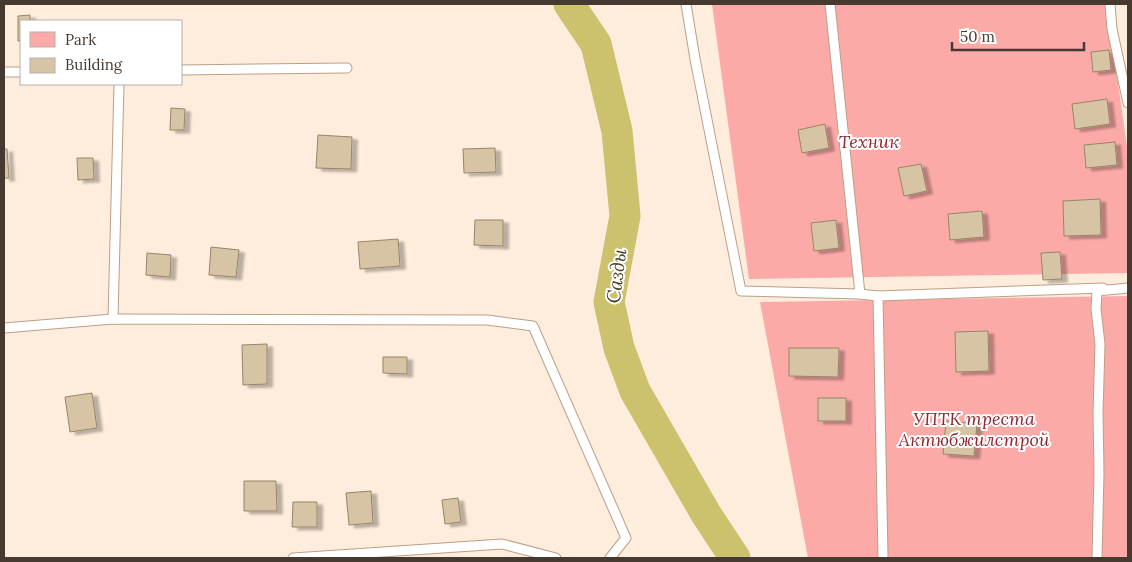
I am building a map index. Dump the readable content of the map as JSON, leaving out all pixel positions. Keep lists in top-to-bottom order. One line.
{"water":["Сазды"],"parks":["Техник","УПТК треста Актюбжилстрой"],"legend":["Park","Building"],"scale_bar":"50 m"}
